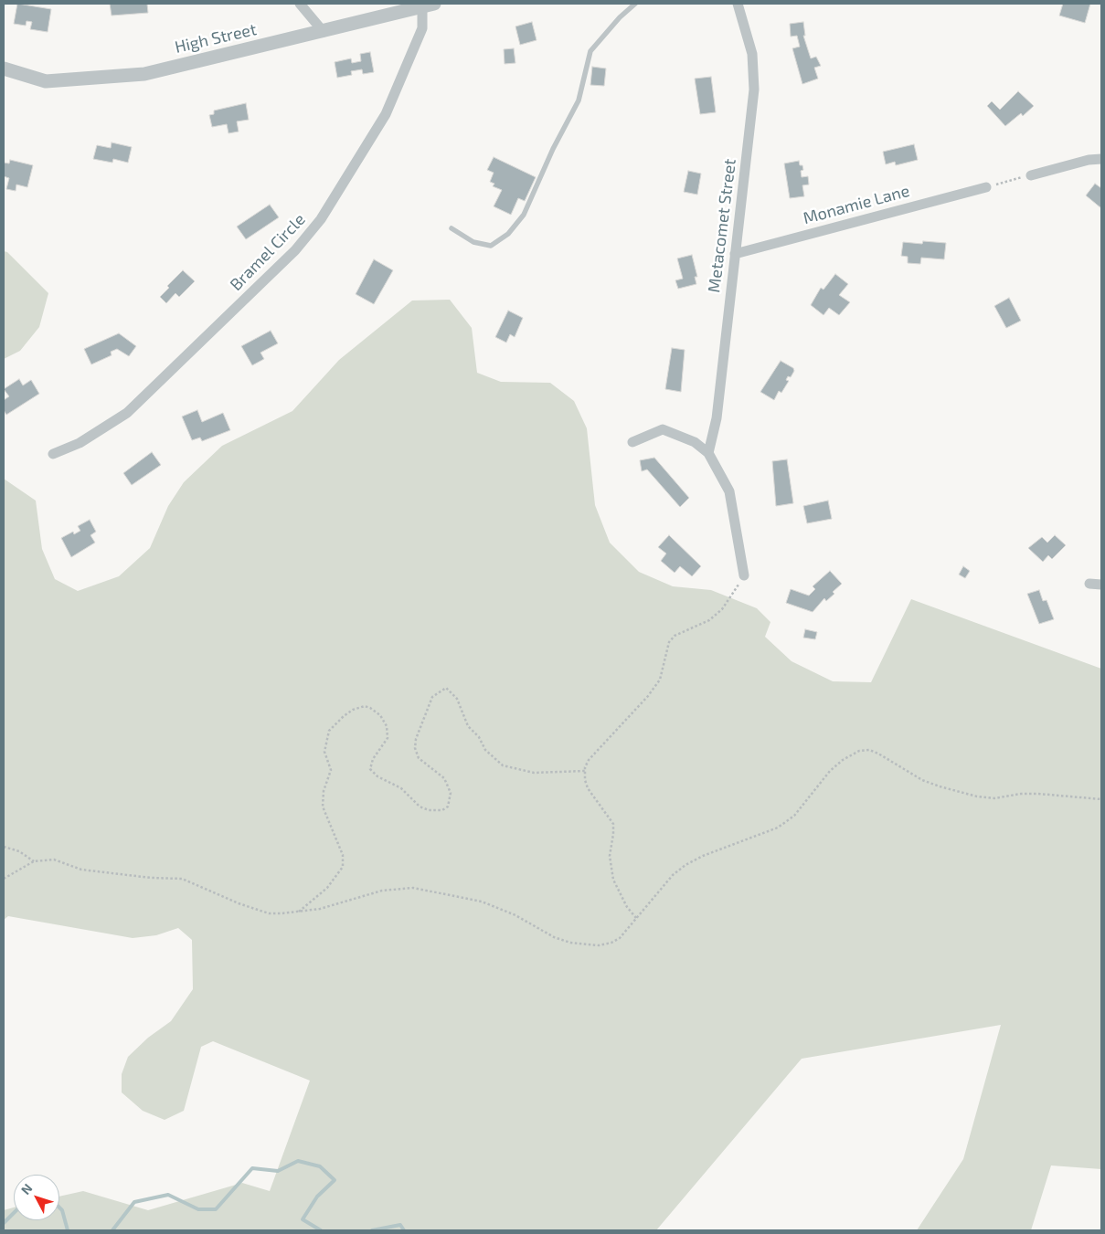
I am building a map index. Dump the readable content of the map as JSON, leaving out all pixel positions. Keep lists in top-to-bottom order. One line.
{"streets":{"street":["High Street","Monamie Lane","Metacomet Street","Bramel Circle"]},"crossings":[["High Street","Bramel Circle"],["Monamie Lane","Metacomet Street"]],"north":"top left"}
